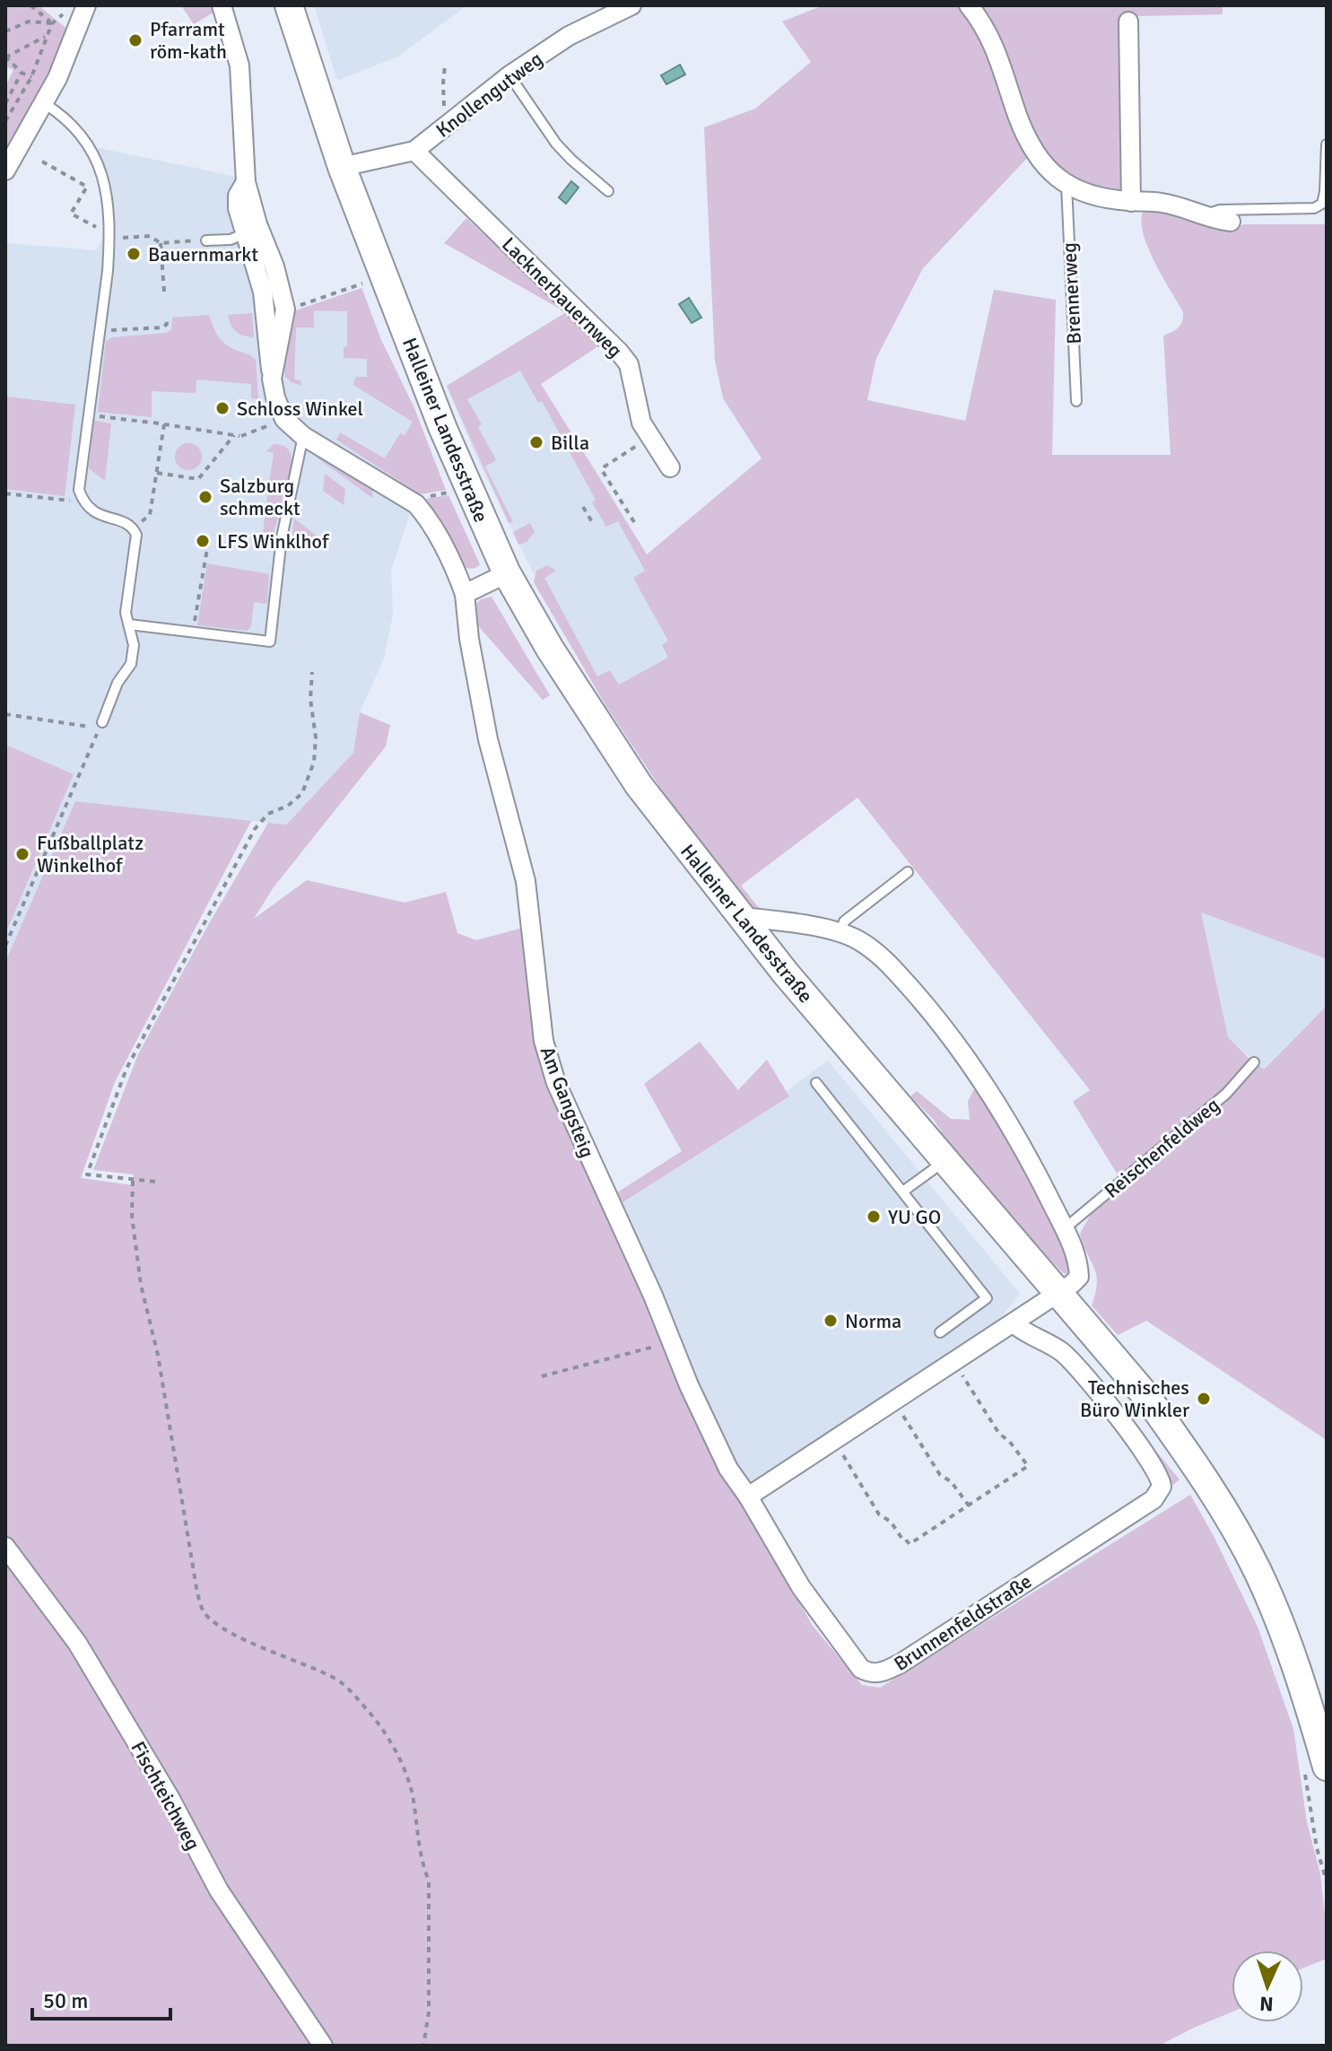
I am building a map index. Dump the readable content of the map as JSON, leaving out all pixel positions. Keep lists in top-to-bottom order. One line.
{"streets":{"main road":["Halleiner Landesstraße"],"street":["Knollengutweg","Lacknerbauernweg","Am Gangsteig","Brunnenfeldstraße","Fischteichweg"],"lane":["Brennerweg","Reischenfeldweg"]},"crossings":[["Knollengutweg","Lacknerbauernweg"],["Knollengutweg","Halleiner Landesstraße"],["Am Gangsteig","Brunnenfeldstraße"]],"places":["Pfarramt röm-kath","Bauernmarkt","Schloss Winkel","Billa","Salzburg schmeckt","LFS Winklhof","Fußballplatz Winkelhof","YU GO","Norma","Technisches Büro Winkler"],"scale_bar":"50 m","north":"bottom"}
